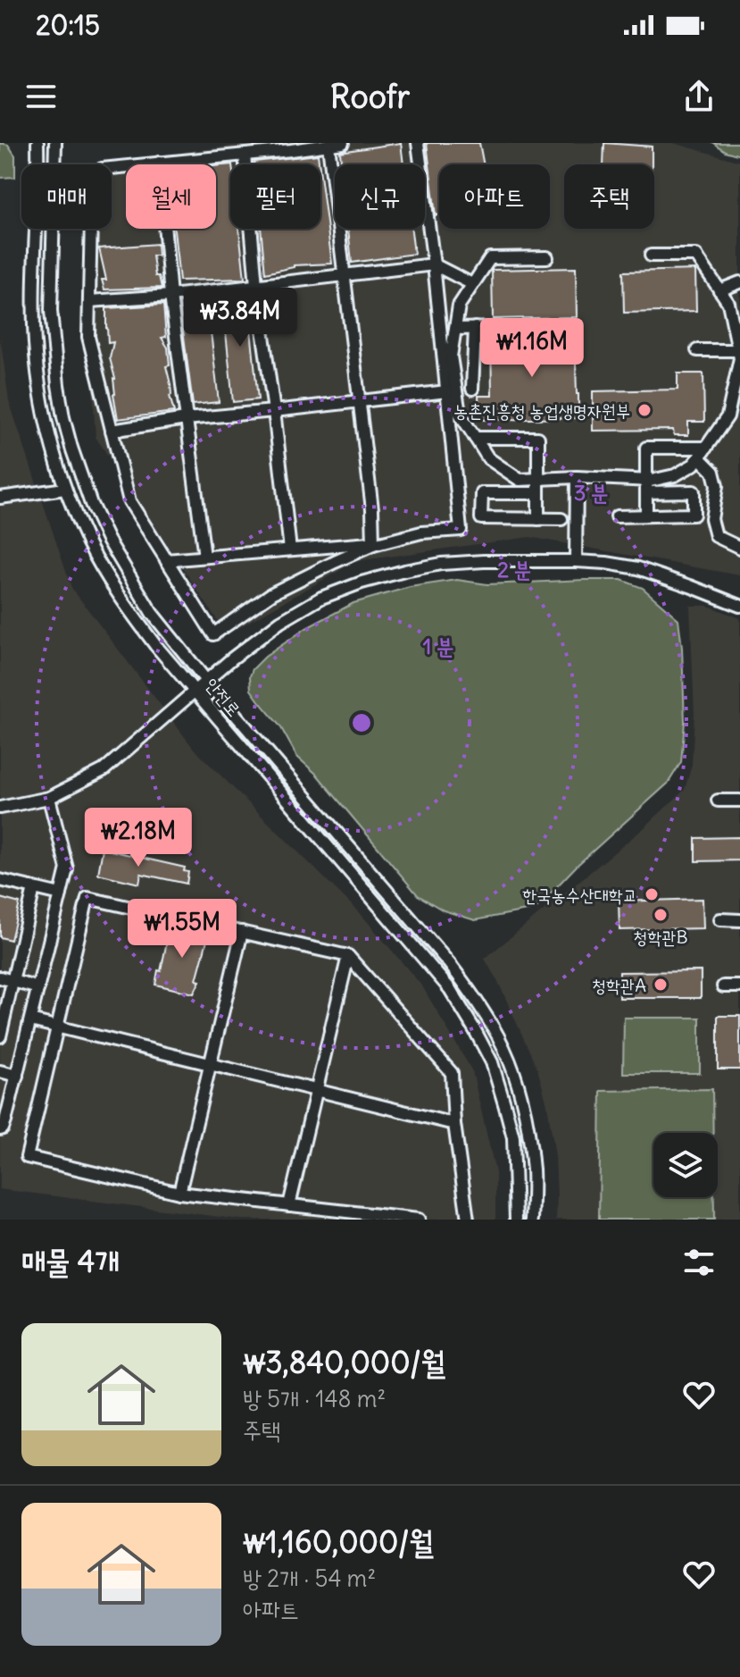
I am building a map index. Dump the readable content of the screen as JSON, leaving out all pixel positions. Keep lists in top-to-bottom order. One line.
{"streets":{"street":["안전로"]},"places":["농촌진흥청 농업생명자원부","한국농수산대학교","청학관B","청학관A"],"page":{"status":"20:15","header":"Roofr","chip":["매매","월세","필터","신규","아파트","주택"],"price":["₩3.84M","₩1.16M","₩2.18M","₩1.55M"],"heading":"매물 4개","list":[{"name":"₩3,840,000/월","note":"방 5개 · 148 m² · 주택"},{"name":"₩1,160,000/월","note":"방 2개 · 54 m² · 아파트"}]},"rings":["3 분","2 분","1 분"]}
